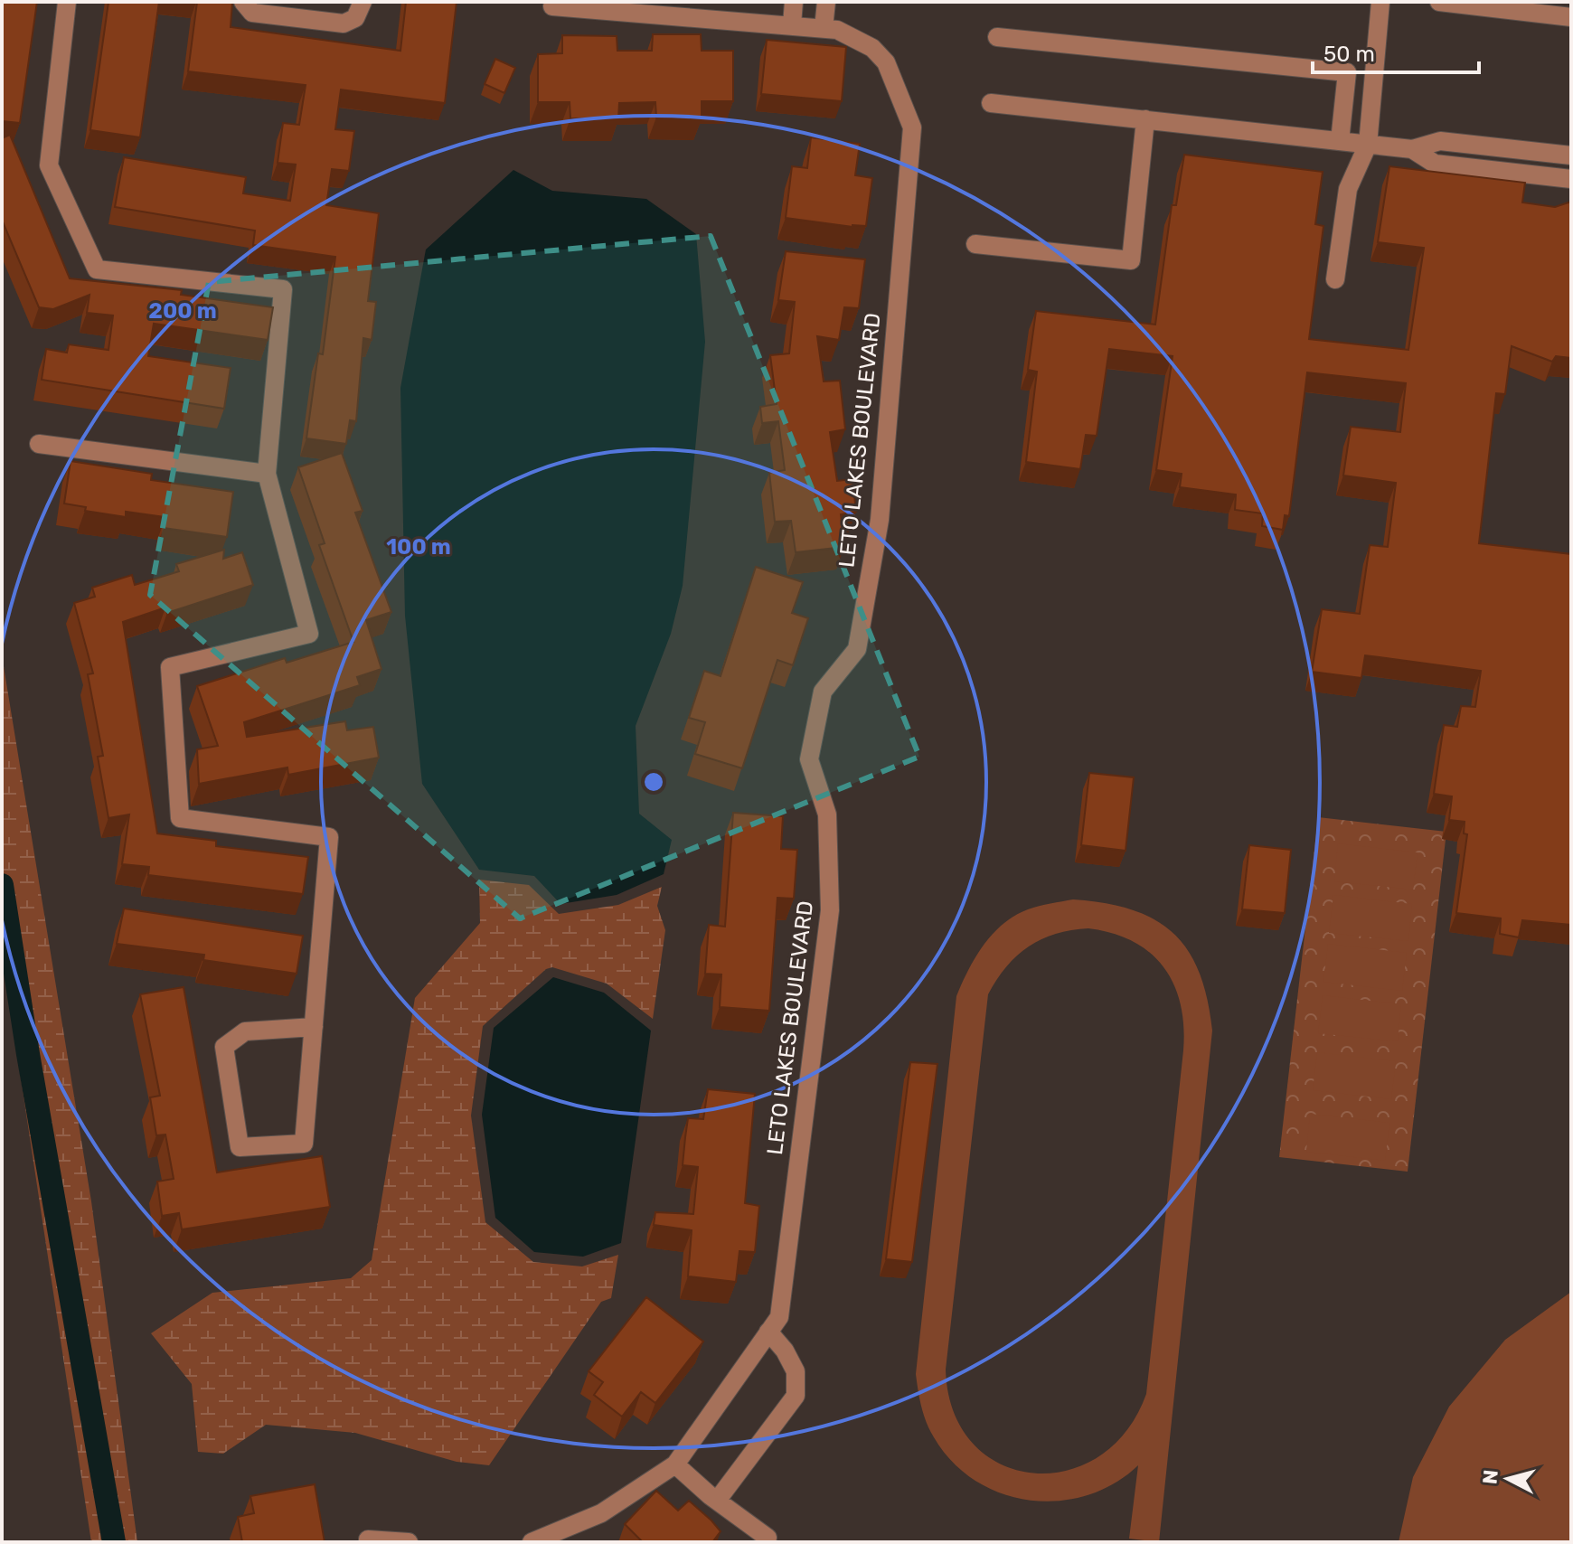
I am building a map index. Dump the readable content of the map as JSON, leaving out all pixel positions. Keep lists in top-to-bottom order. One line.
{"streets":{"street":["LETO LAKES BOULEVARD"]},"scale_bar":"50 m","north":"left","rings":["200 m","100 m"]}
